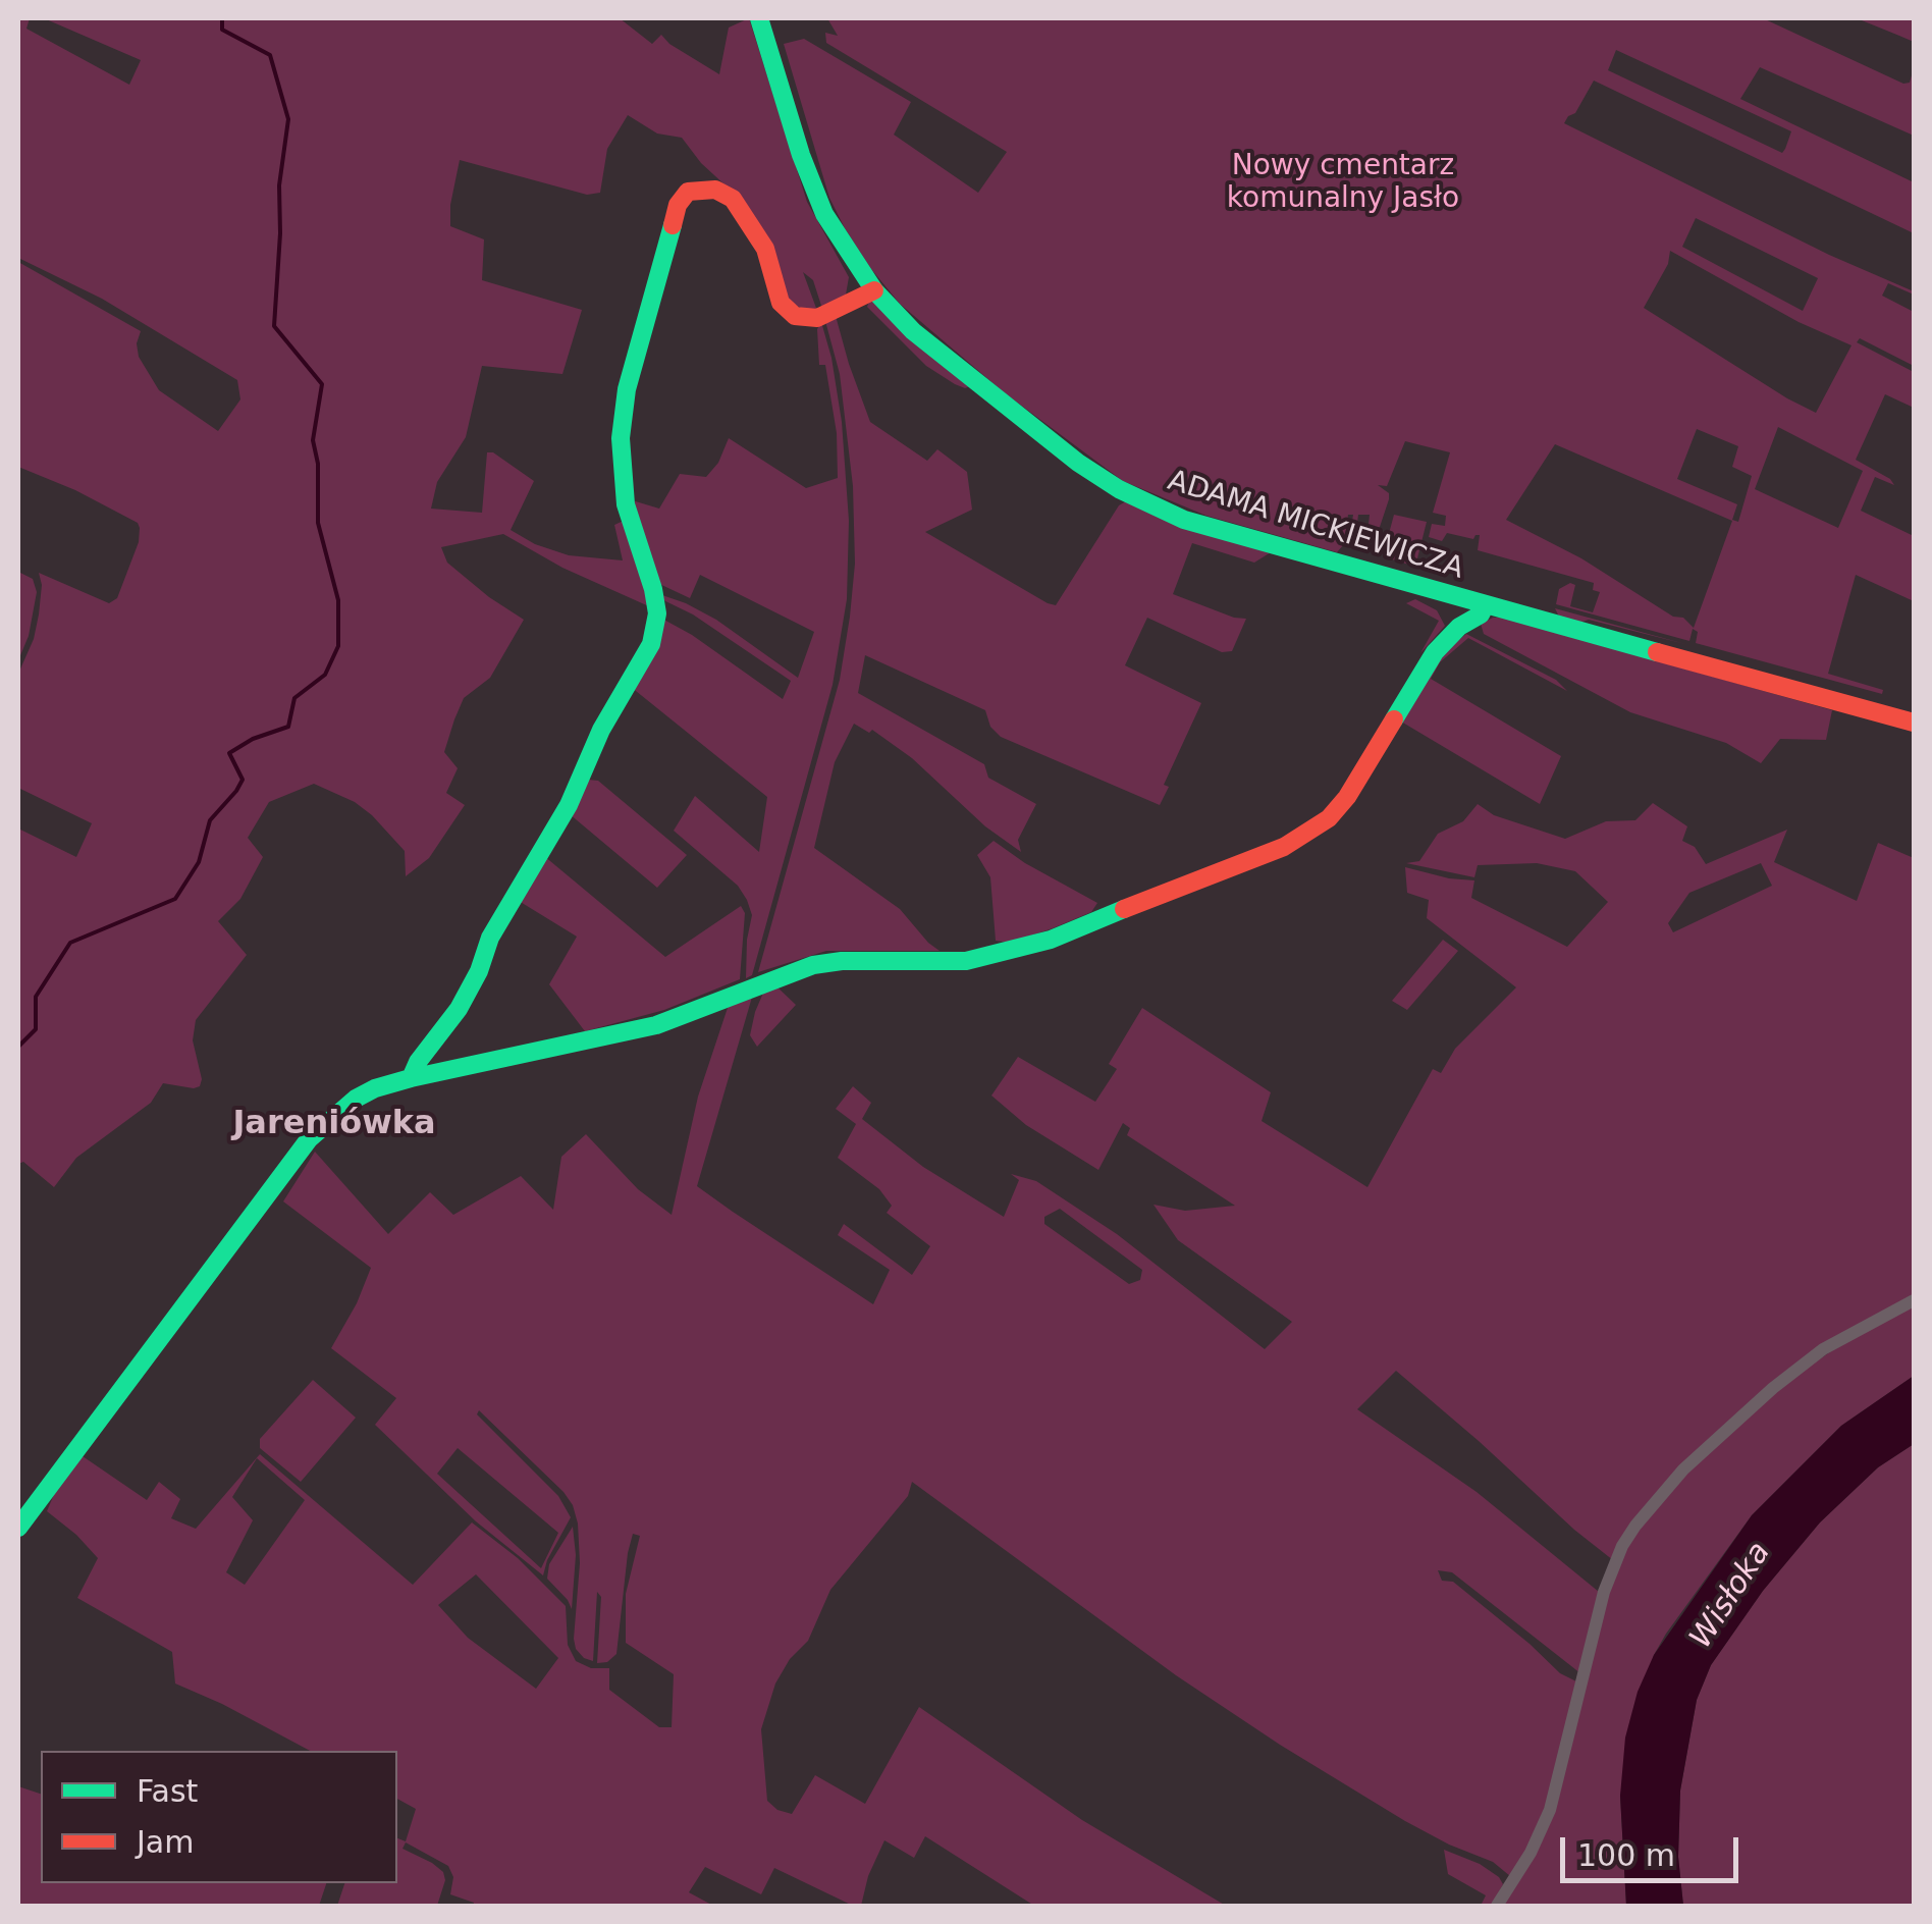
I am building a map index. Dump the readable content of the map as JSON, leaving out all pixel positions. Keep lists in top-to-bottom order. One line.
{"streets":{"street":["ADAMA MICKIEWICZA"]},"districts":["Jareniówka"],"water":["Wisłoka"],"parks":["Nowy cmentarz komunalny Jasło"],"legend":["Fast","Jam"],"scale_bar":"100 m"}
